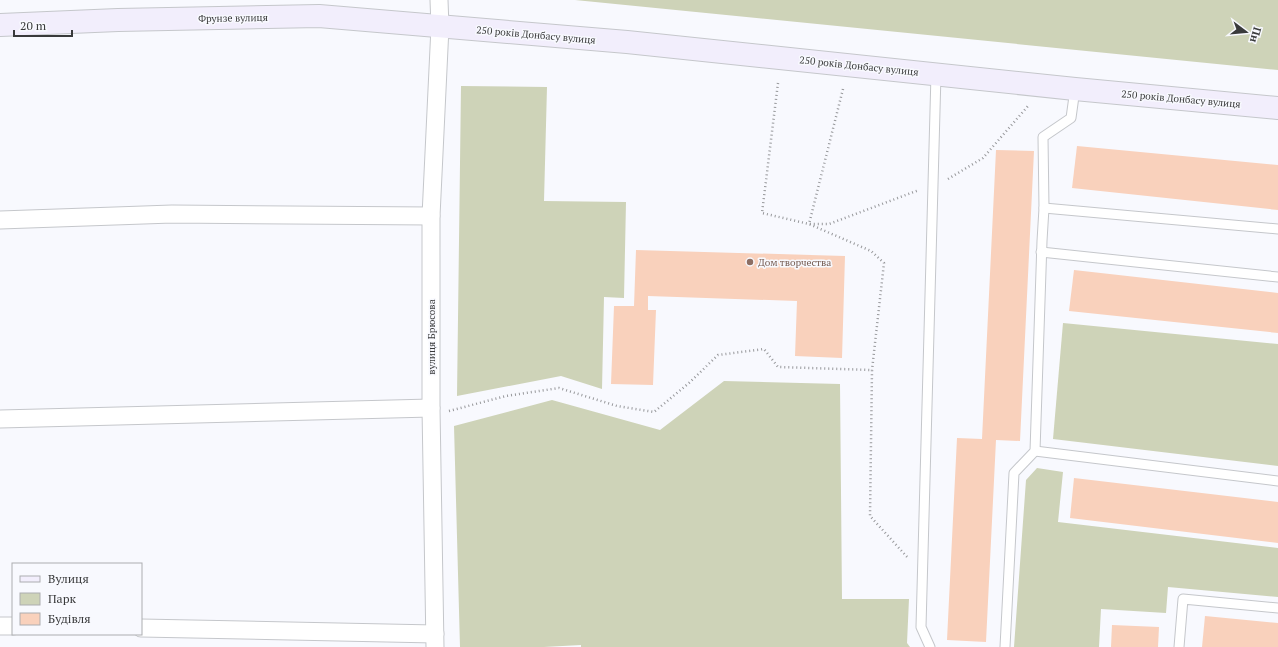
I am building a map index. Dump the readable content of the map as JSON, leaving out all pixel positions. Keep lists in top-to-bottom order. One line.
{"streets":{"street":["Фрунзе вулиця","250 років Донбасу вулиця","вулиця Брюсова"]},"crossings":[["Фрунзе вулиця","250 років Донбасу вулиця"],["Фрунзе вулиця","вулиця Брюсова"],["250 років Донбасу вулиця","вулиця Брюсова"]],"places":["Дом творчества"],"legend":["Вулиця","Парк","Будівля"],"scale_bar":"20 m","north":"right"}
